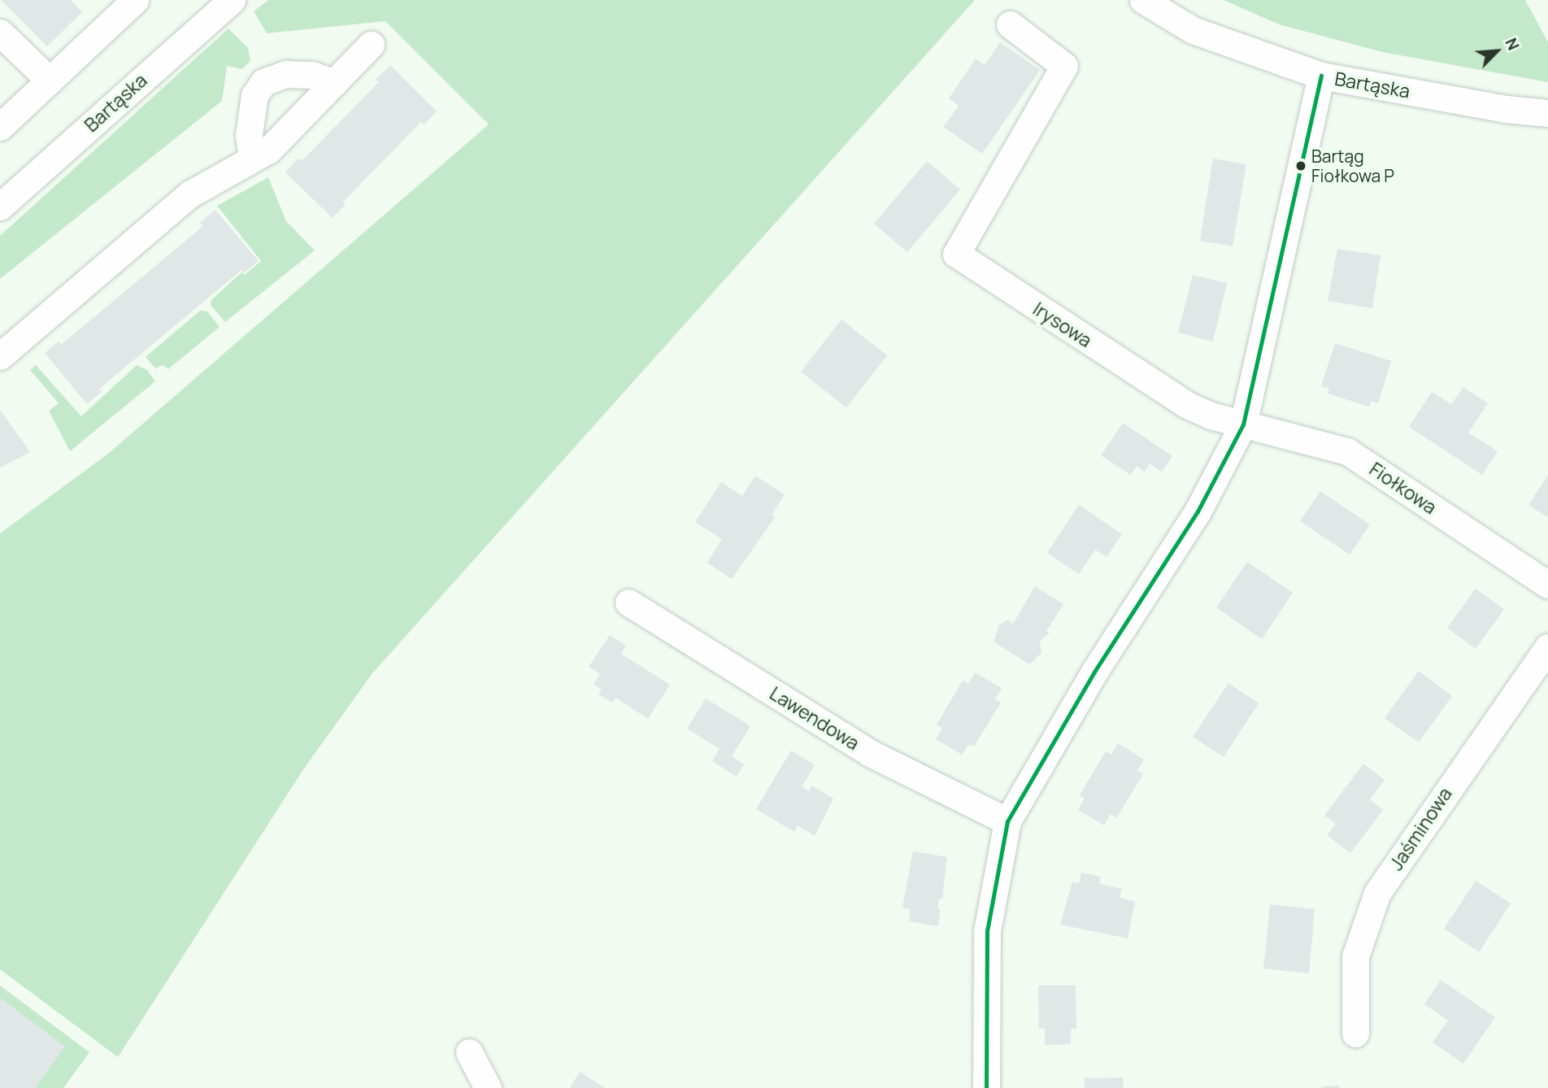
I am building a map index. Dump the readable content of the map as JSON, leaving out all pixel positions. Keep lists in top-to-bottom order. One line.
{"streets":{"street":["Bartąska","Irysowa","Fiołkowa","Lawendowa","Jaśminowa"]},"crossings":[["Irysowa","Fiołkowa"]],"places":["Bartąg Fiołkowa P"],"north":"top right"}
